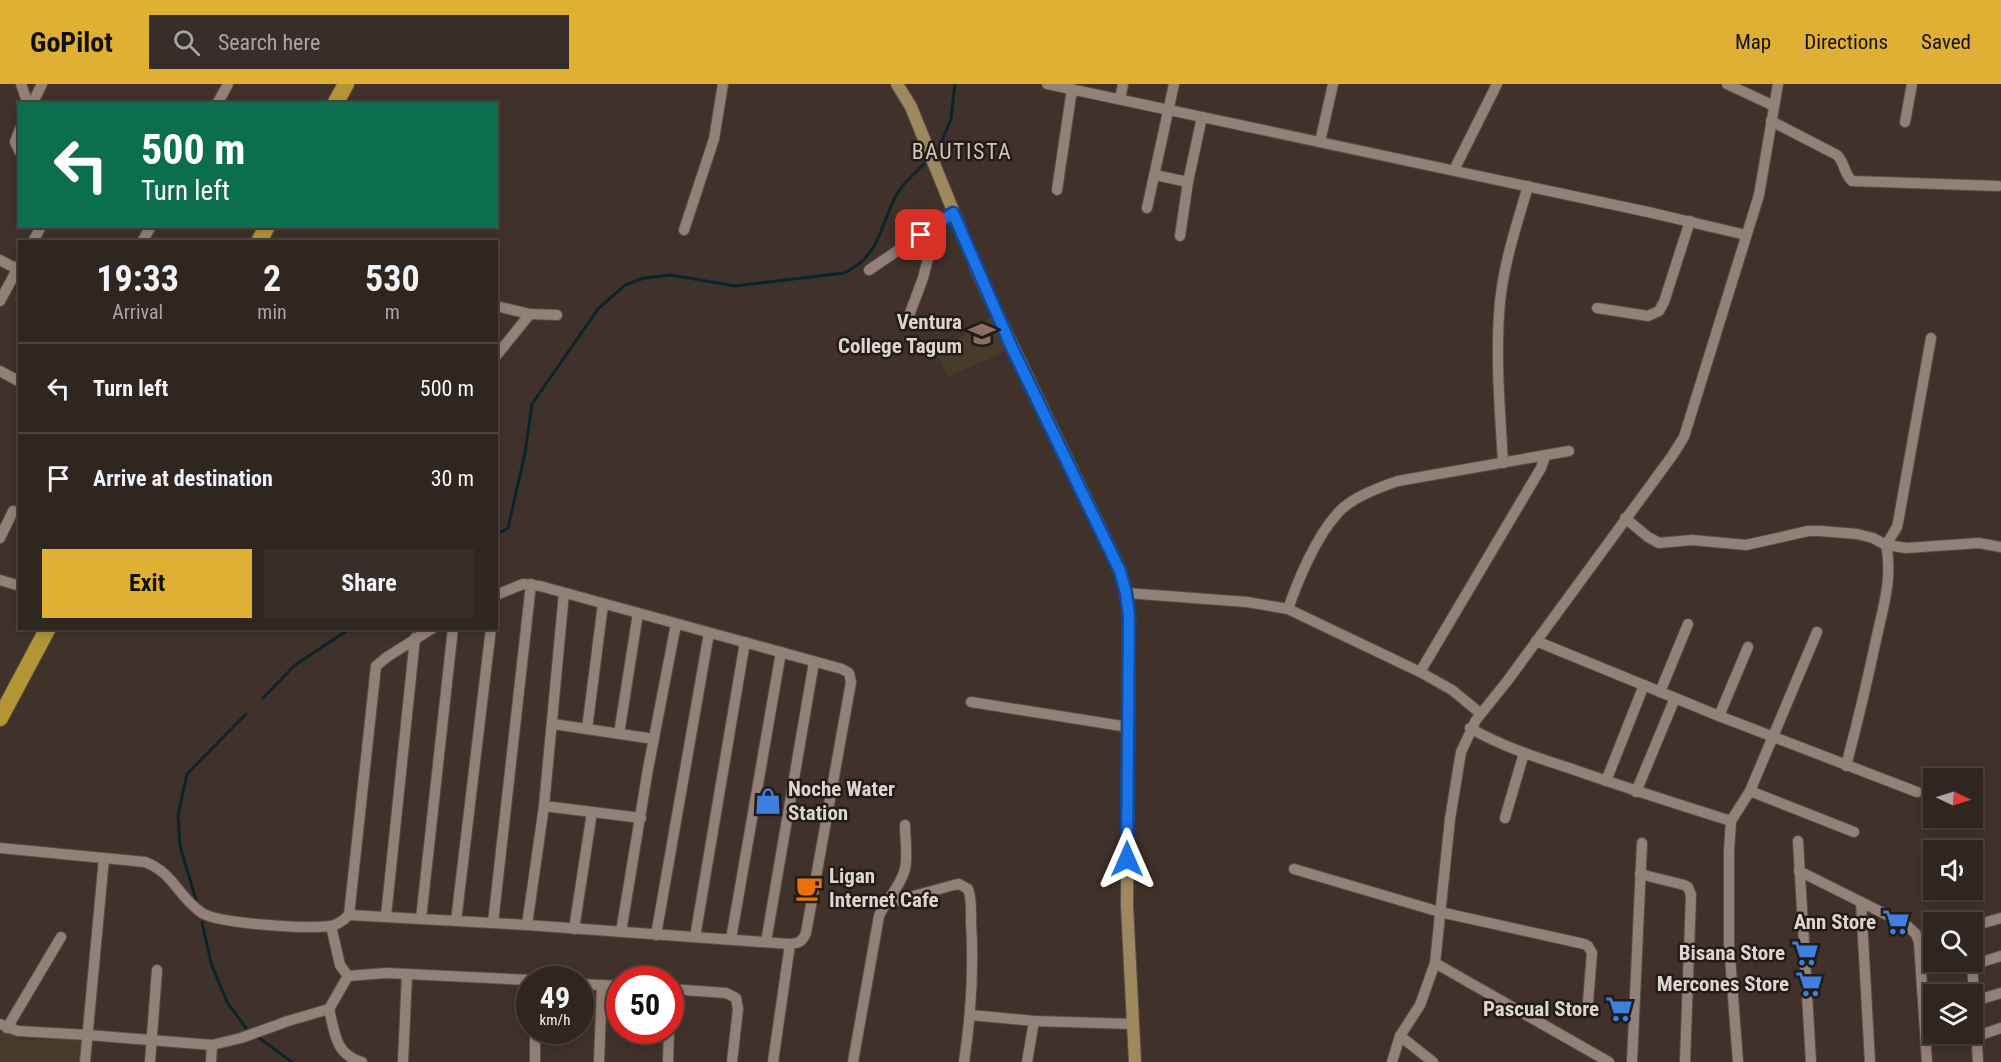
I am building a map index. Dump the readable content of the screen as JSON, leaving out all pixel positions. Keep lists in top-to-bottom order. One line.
{"districts":["BAUTISTA"],"places":{"school or university":["Ventura College Tagum"],"shop":["Noche Water Station"],"cafe":["Ligan Internet Cafe"],"supermarket":["Ann Store","Bisana Store","Mercones Store","Pascual Store"]},"north":"right","page":{"header":"GoPilot","search":"Search here","nav":["Map","Directions","Saved"],"turn":["500 m","Turn left"],"eta":["19:33","Arrival","2","min","530","m"],"list":[{"name":"Turn left","value":"500 m"},{"name":"Arrive at destination","value":"30 m"}],"buttons":["Exit","Share"],"speed":"49 km/h","limit":"50"}}
